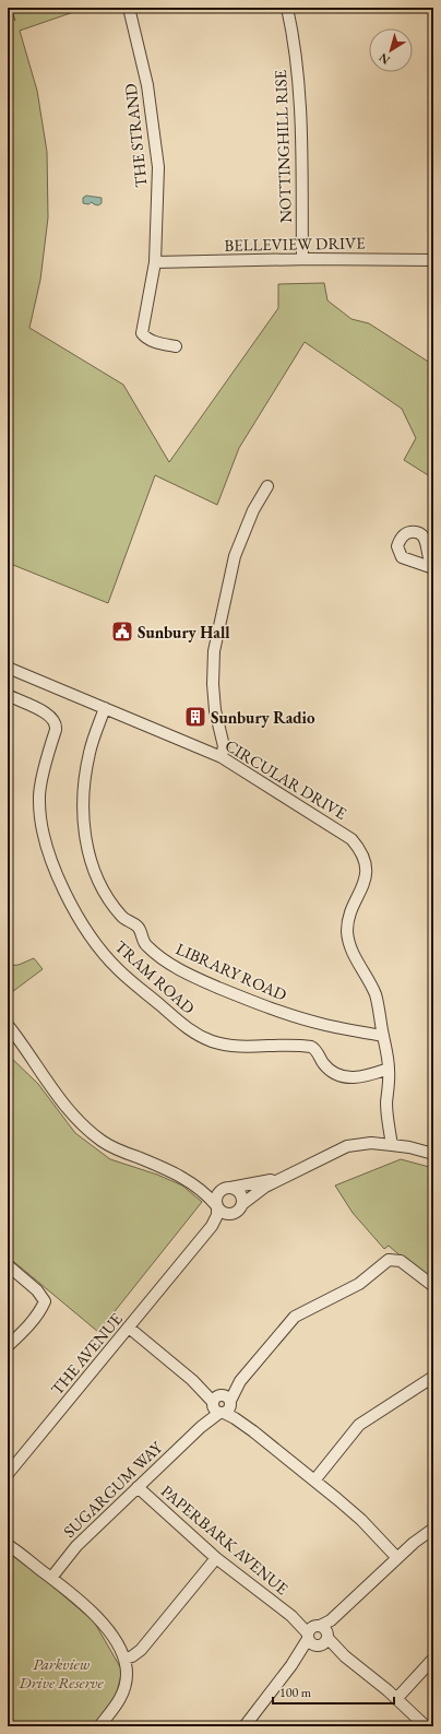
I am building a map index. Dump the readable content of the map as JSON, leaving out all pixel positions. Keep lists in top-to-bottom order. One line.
{"streets":{"street":["THE STRAND","NOTTINGHILL RISE","BELLEVIEW DRIVE","CIRCULAR DRIVE","LIBRARY ROAD","TRAM ROAD","THE AVENUE","SUGARGUM WAY","PAPERBARK AVENUE"]},"crossings":[["THE STRAND","BELLEVIEW DRIVE"],["NOTTINGHILL RISE","BELLEVIEW DRIVE"],["CIRCULAR DRIVE","LIBRARY ROAD"],["CIRCULAR DRIVE","TRAM ROAD"],["SUGARGUM WAY","PAPERBARK AVENUE"]],"parks":["Parkview Drive Reserve"],"places":{"public building":["Sunbury Hall"],"building":["Sunbury Radio"]},"scale_bar":"100 m","north":"bottom left"}
